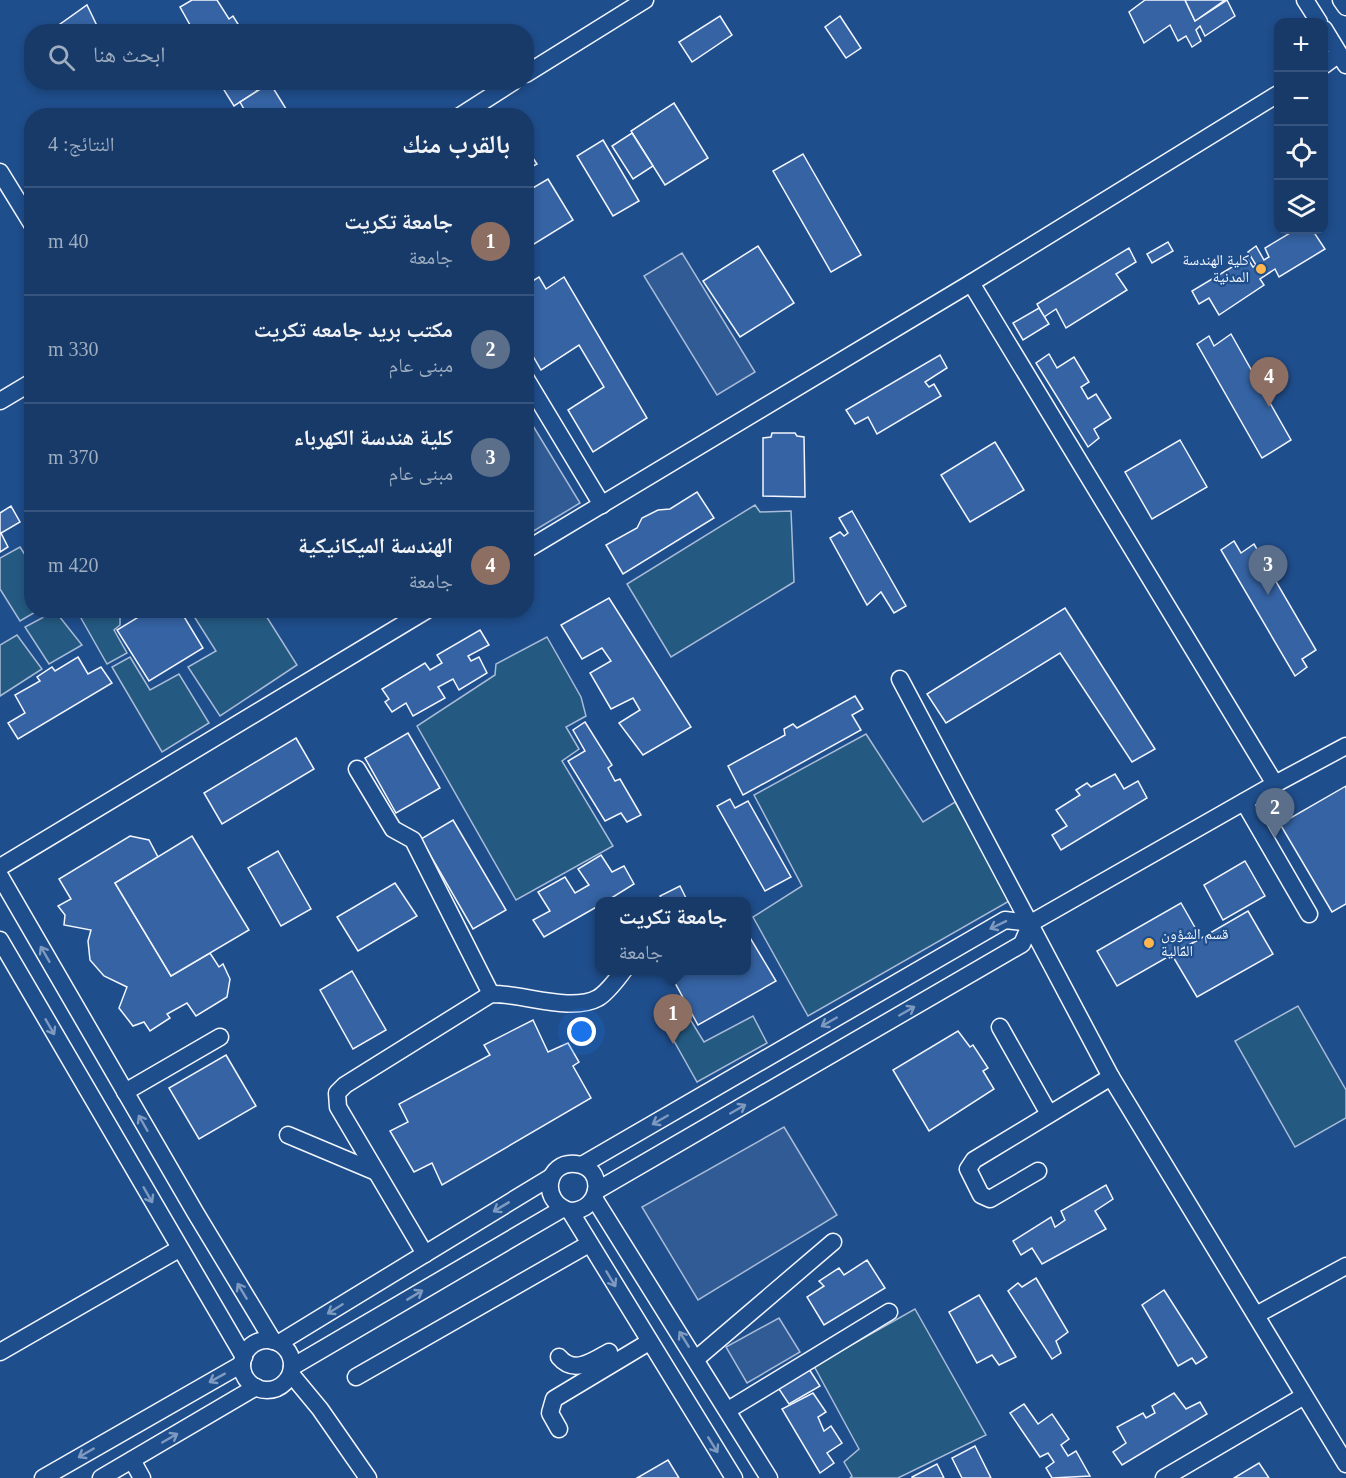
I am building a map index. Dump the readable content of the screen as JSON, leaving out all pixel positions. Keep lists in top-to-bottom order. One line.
{"places":["كلية الهندسة المدنية","قسم الشؤون المالية"],"page":{"map_buttons":["+","−"],"search":"ابحث هنا","heading":["بالقرب منك","النتائج: 4"],"list":[{"mark":"1","name":"جامعة تكريت","note":"جامعة","value":"40 m"},{"mark":"2","name":"مكتب بريد جامعه تكريت","note":"مبنى عام","value":"330 m"},{"mark":"3","name":"كلية هندسة الكهرباء","note":"مبنى عام","value":"370 m"},{"mark":"4","name":"الهندسة الميكانيكية","note":"جامعة","value":"420 m"}],"pins":["4","3","2","1"],"popup":["جامعة تكريت","جامعة"]}}
